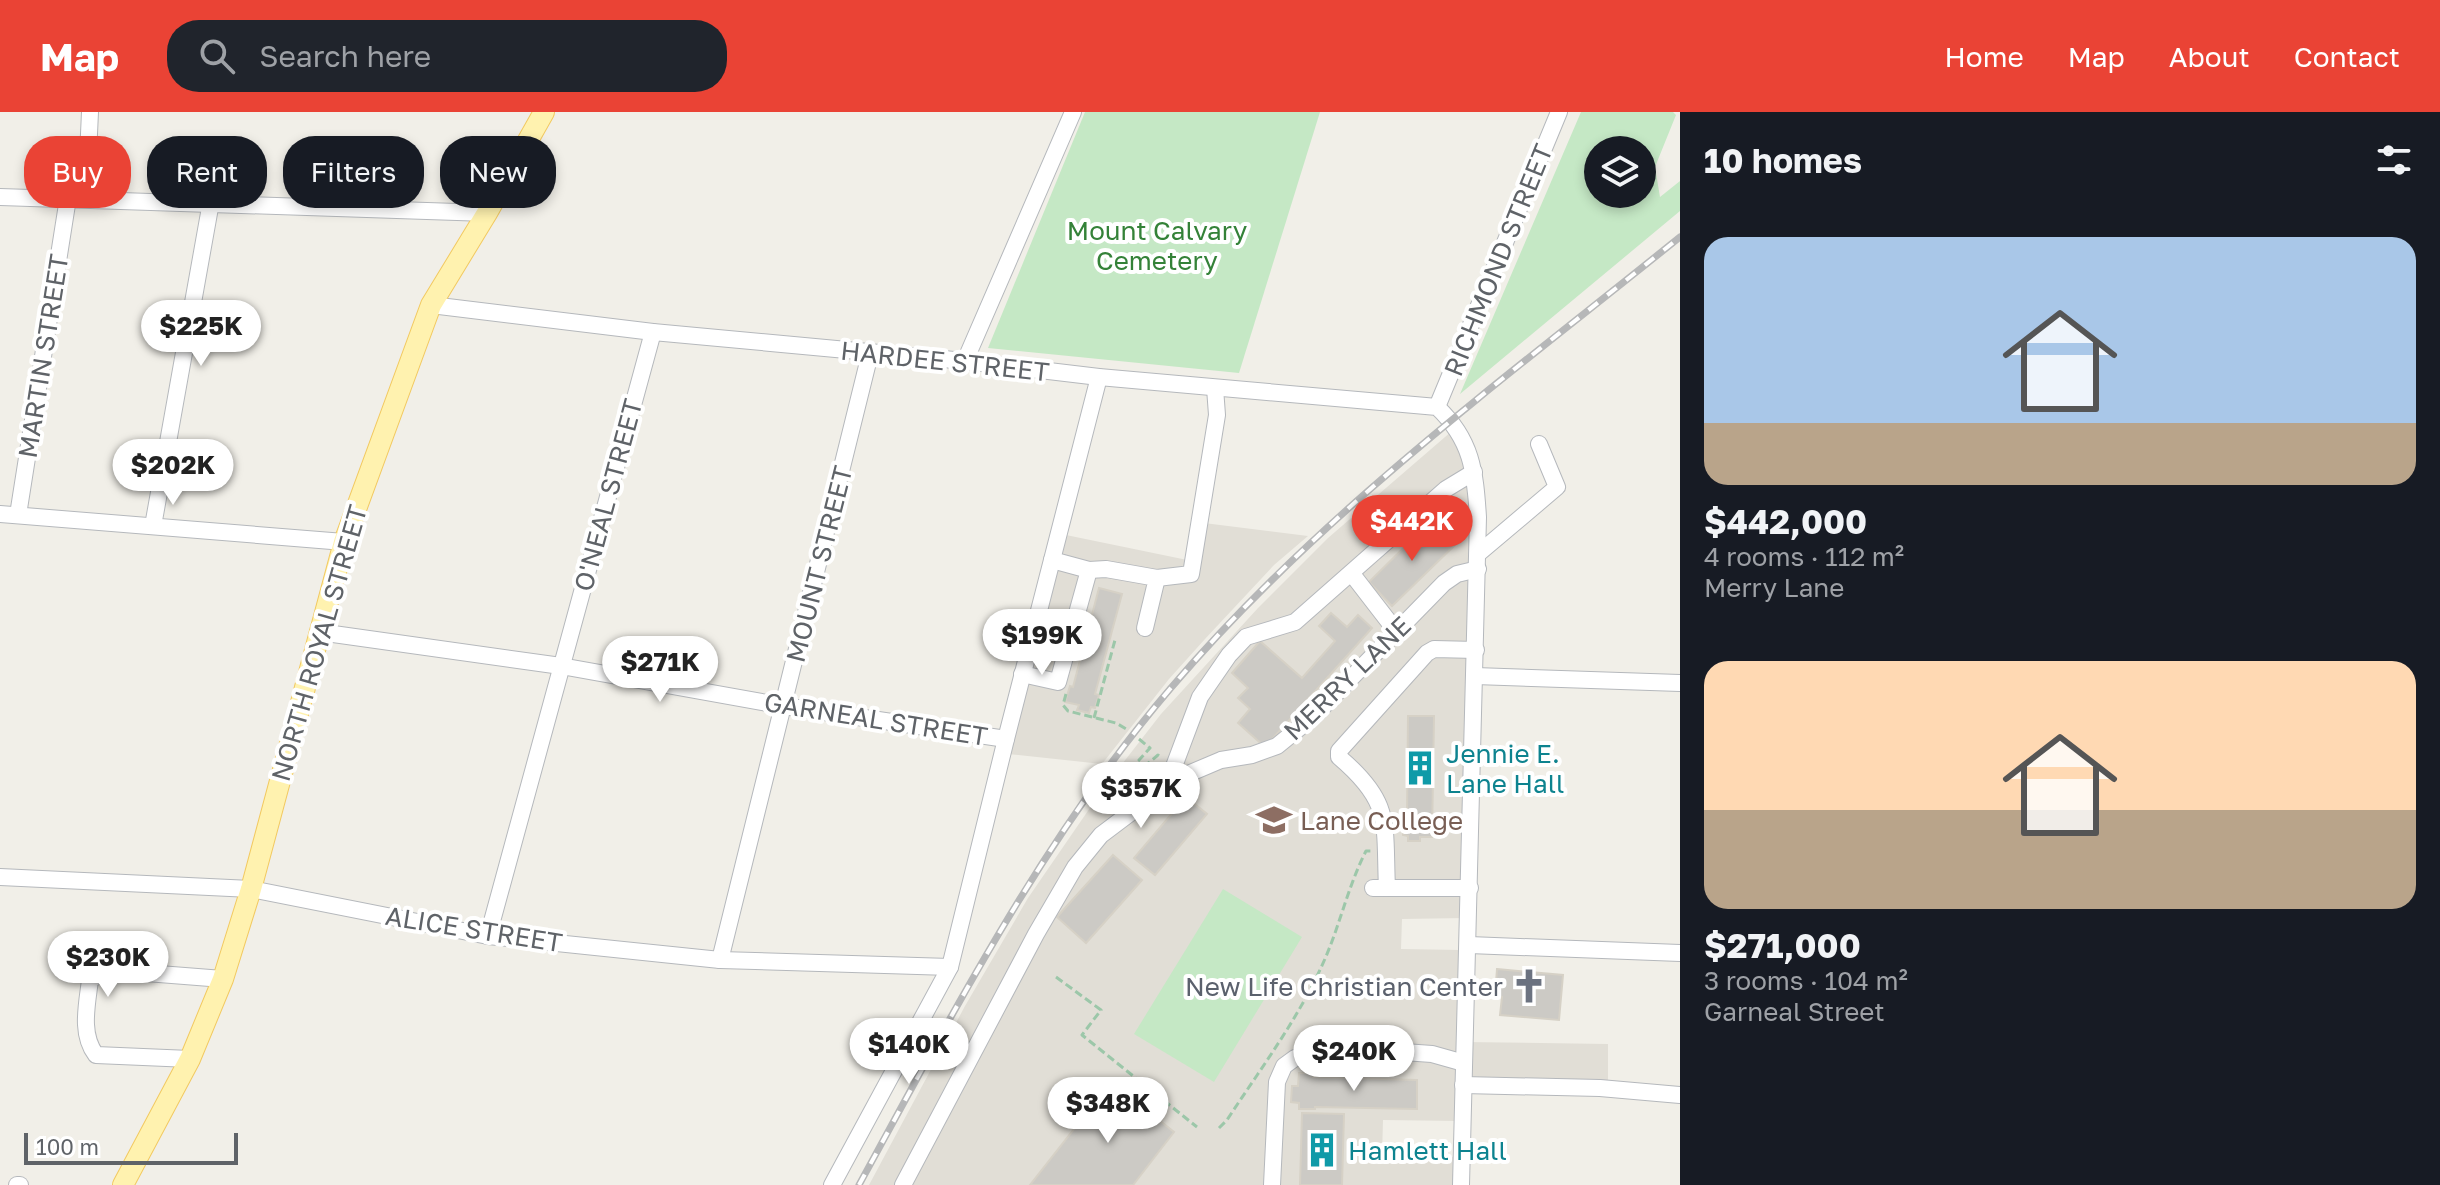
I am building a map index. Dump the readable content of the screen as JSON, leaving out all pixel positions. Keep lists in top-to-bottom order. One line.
{"streets":{"main road":["NORTH ROYAL STREET"],"street":["RICHMOND STREET","MARTIN STREET","HARDEE STREET","O'NEAL STREET","MOUNT STREET","MERRY LANE","GARNEAL STREET","ALICE STREET"]},"crossings":[["RICHMOND STREET","HARDEE STREET"],["HARDEE STREET","O'NEAL STREET"],["HARDEE STREET","MOUNT STREET"],["HARDEE STREET","NORTH ROYAL STREET"],["O'NEAL STREET","GARNEAL STREET"],["O'NEAL STREET","ALICE STREET"],["MOUNT STREET","GARNEAL STREET"],["MOUNT STREET","ALICE STREET"],["NORTH ROYAL STREET","GARNEAL STREET"],["NORTH ROYAL STREET","ALICE STREET"]],"parks":["Mount Calvary Cemetery"],"places":{"building":["Jennie E. Lane Hall","Hamlett Hall"],"school or university":["Lane College"],"church":["New Life Christian Center"]},"scale_bar":"100 m","page":{"header":"Map","search":"Search here","nav":["Home","Map","About","Contact"],"heading":"10 homes","chip":["Buy","Rent","Filters","New"],"list":[{"name":"$442,000","note":"4 rooms · 112 m² · Merry Lane"},{"name":"$271,000","note":"3 rooms · 104 m² · Garneal Street"}],"price":["$225K","$202K","$442K","$199K","$271K","$357K","$230K","$140K","$240K","$348K"],"scale":"100 m"}}
